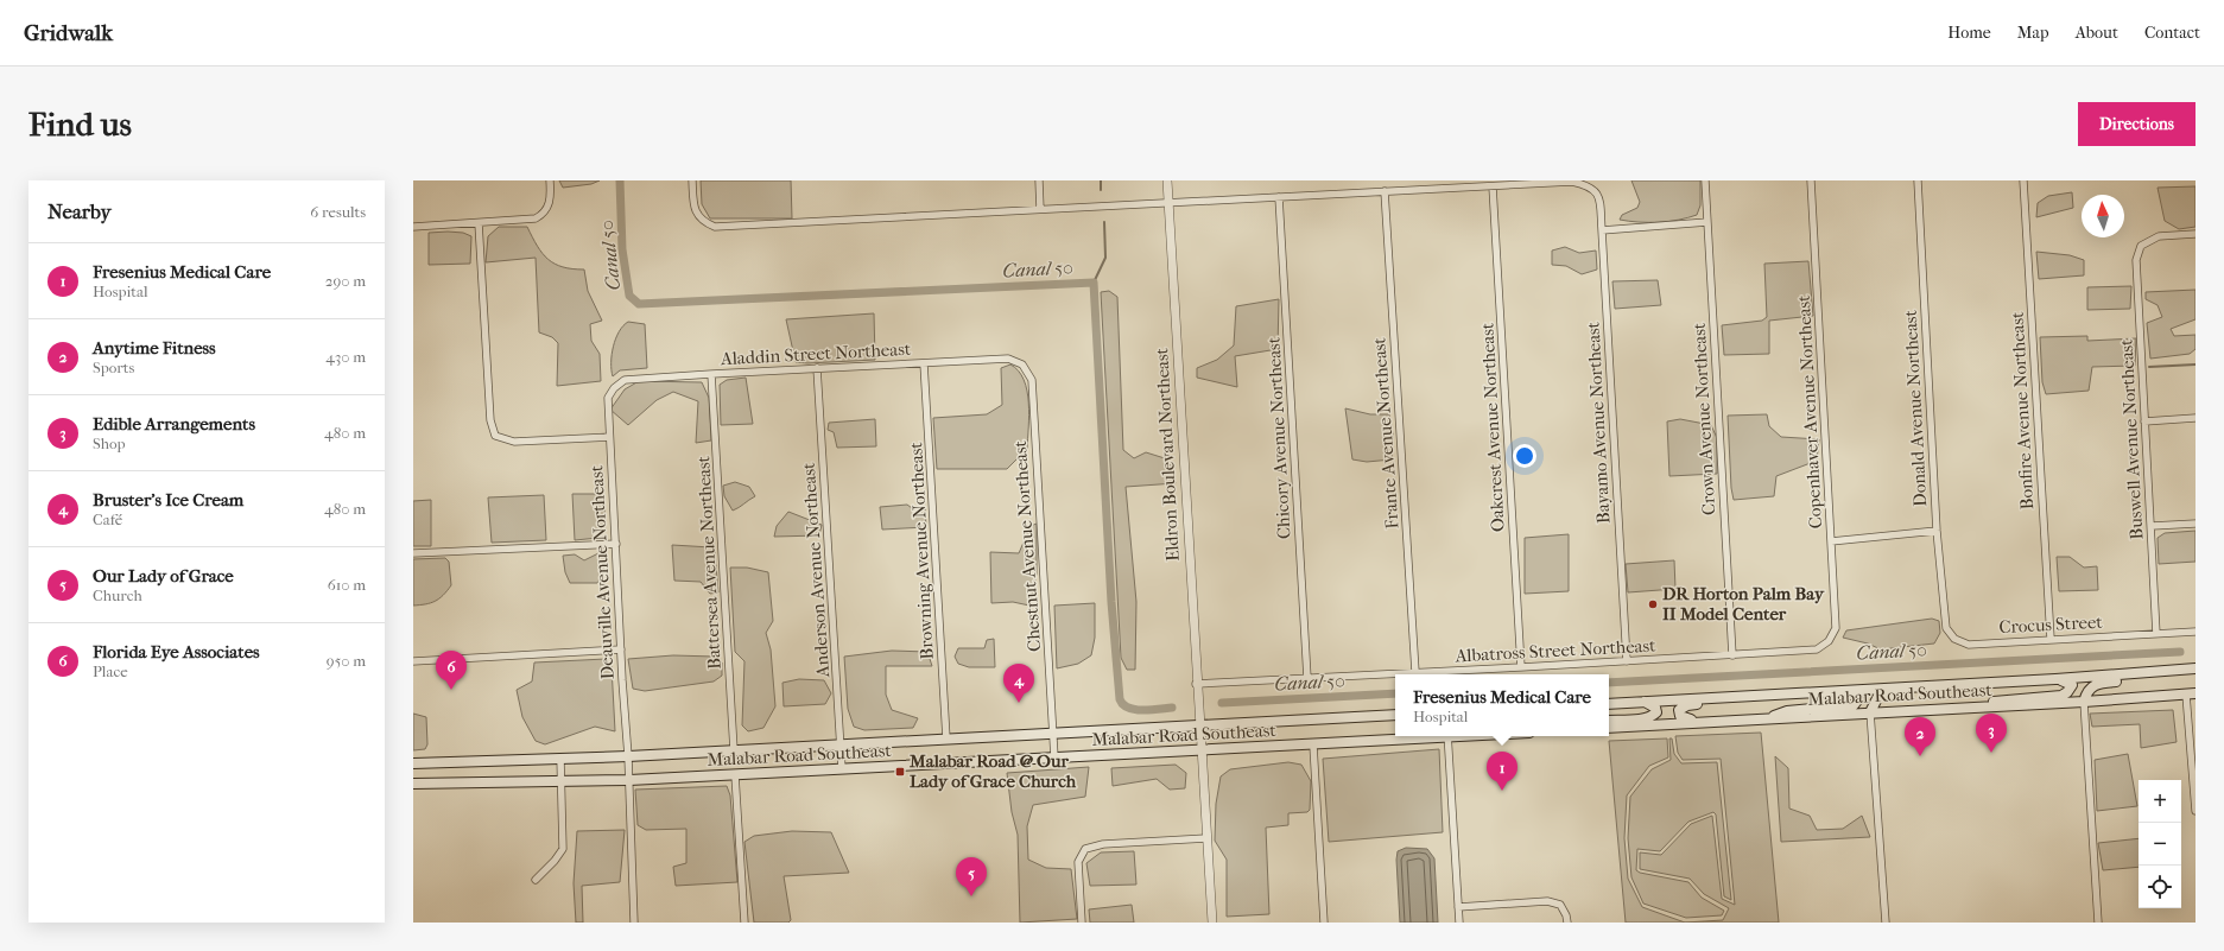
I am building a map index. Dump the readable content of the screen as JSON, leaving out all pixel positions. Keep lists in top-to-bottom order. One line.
{"streets":{"main road":["Malabar Road Southeast"],"street":["Aladdin Street Northeast","Donald Avenue Northeast","Bonfire Avenue Northeast","Copenhaver Avenue Northeast","Crown Avenue Northeast","Bayamo Avenue Northeast","Oakcrest Avenue Northeast","Frante Avenue Northeast","Chicory Avenue Northeast","Buswell Avenue Northeast","Eldron Boulevard Northeast","Chestnut Avenue Northeast","Browning Avenue Northeast","Battersea Avenue Northeast","Anderson Avenue Northeast","Deauville Avenue Northeast","Crocus Street","Albatross Street Northeast"]},"crossings":[["Aladdin Street Northeast","Chestnut Avenue Northeast"],["Aladdin Street Northeast","Browning Avenue Northeast"],["Aladdin Street Northeast","Battersea Avenue Northeast"],["Aladdin Street Northeast","Anderson Avenue Northeast"],["Aladdin Street Northeast","Deauville Avenue Northeast"],["Donald Avenue Northeast","Crocus Street"],["Bonfire Avenue Northeast","Crocus Street"],["Copenhaver Avenue Northeast","Albatross Street Northeast"],["Crown Avenue Northeast","Albatross Street Northeast"],["Bayamo Avenue Northeast","Oakcrest Avenue Northeast"],["Bayamo Avenue Northeast","Albatross Street Northeast"],["Oakcrest Avenue Northeast","Albatross Street Northeast"],["Frante Avenue Northeast","Albatross Street Northeast"],["Chicory Avenue Northeast","Albatross Street Northeast"],["Buswell Avenue Northeast","Crocus Street"],["Eldron Boulevard Northeast","Albatross Street Northeast"],["Eldron Boulevard Northeast","Malabar Road Southeast"],["Chestnut Avenue Northeast","Malabar Road Southeast"],["Browning Avenue Northeast","Malabar Road Southeast"],["Battersea Avenue Northeast","Malabar Road Southeast"],["Anderson Avenue Northeast","Malabar Road Southeast"],["Deauville Avenue Northeast","Malabar Road Southeast"]],"water":["Canal 50"],"places":{"other":["DR Horton Palm Bay II Model Center"],"transit":["Malabar Road @ Our Lady of Grace Church"]},"north":"top","page":{"header":"Gridwalk","nav":["Home","Map","About","Contact"],"buttons":"Directions","title":"Find us","heading":["Nearby","6 results"],"list":[{"mark":"1","name":"Fresenius Medical Care","note":"Hospital","value":"290 m"},{"mark":"2","name":"Anytime Fitness","note":"Sports","value":"430 m"},{"mark":"3","name":"Edible Arrangements","note":"Shop","value":"480 m"},{"mark":"4","name":"Bruster's Ice Cream","note":"Café","value":"480 m"},{"mark":"5","name":"Our Lady of Grace","note":"Church","value":"610 m"},{"mark":"6","name":"Florida Eye Associates","note":"Place","value":"950 m"}],"pins":["6","4","3","2","1","5"],"popup":["Fresenius Medical Care","Hospital"],"map_buttons":["+","−"]}}
